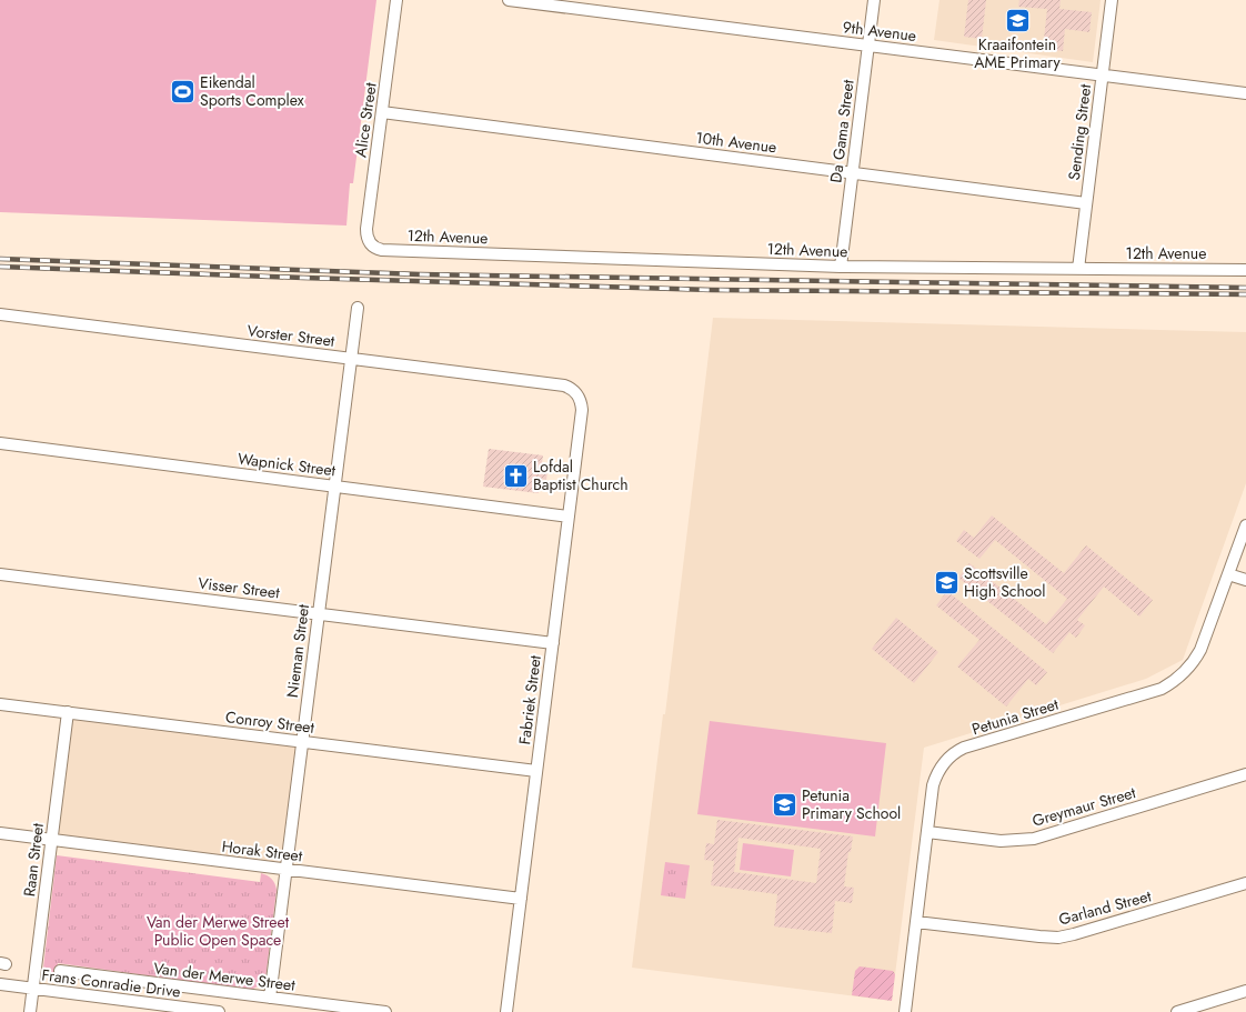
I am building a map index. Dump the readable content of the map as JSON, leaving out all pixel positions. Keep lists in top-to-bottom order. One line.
{"streets":{"street":["9th Avenue","Alice Street","Da Gama Street","Sending Street","10th Avenue","12th Avenue","Vorster Street","Wapnick Street","Visser Street","Nieman Street","Fabriek Street","Petunia Street","Conroy Street","Greymaur Street","Horak Street","Raan Street","Garland Street","Van der Merwe Street","Frans Conradie Drive"]},"crossings":[["9th Avenue","Da Gama Street"],["9th Avenue","Sending Street"],["Alice Street","10th Avenue"],["Alice Street","12th Avenue"],["Da Gama Street","10th Avenue"],["Da Gama Street","12th Avenue"],["Sending Street","10th Avenue"],["Sending Street","12th Avenue"],["Vorster Street","Nieman Street"],["Vorster Street","Fabriek Street"],["Wapnick Street","Nieman Street"],["Wapnick Street","Fabriek Street"],["Visser Street","Nieman Street"],["Visser Street","Fabriek Street"],["Nieman Street","Conroy Street"],["Nieman Street","Horak Street"],["Nieman Street","Van der Merwe Street"],["Fabriek Street","Conroy Street"],["Fabriek Street","Horak Street"],["Petunia Street","Greymaur Street"],["Petunia Street","Garland Street"],["Conroy Street","Raan Street"],["Horak Street","Raan Street"],["Raan Street","Frans Conradie Drive"]],"parks":["Van der Merwe Street Public Open Space"],"places":{"school or university":["Kraaifontein AME Primary","Scottsville High School","Petunia Primary School"],"sports":["Eikendal Sports Complex"],"church":["Lofdal Baptist Church"]}}
